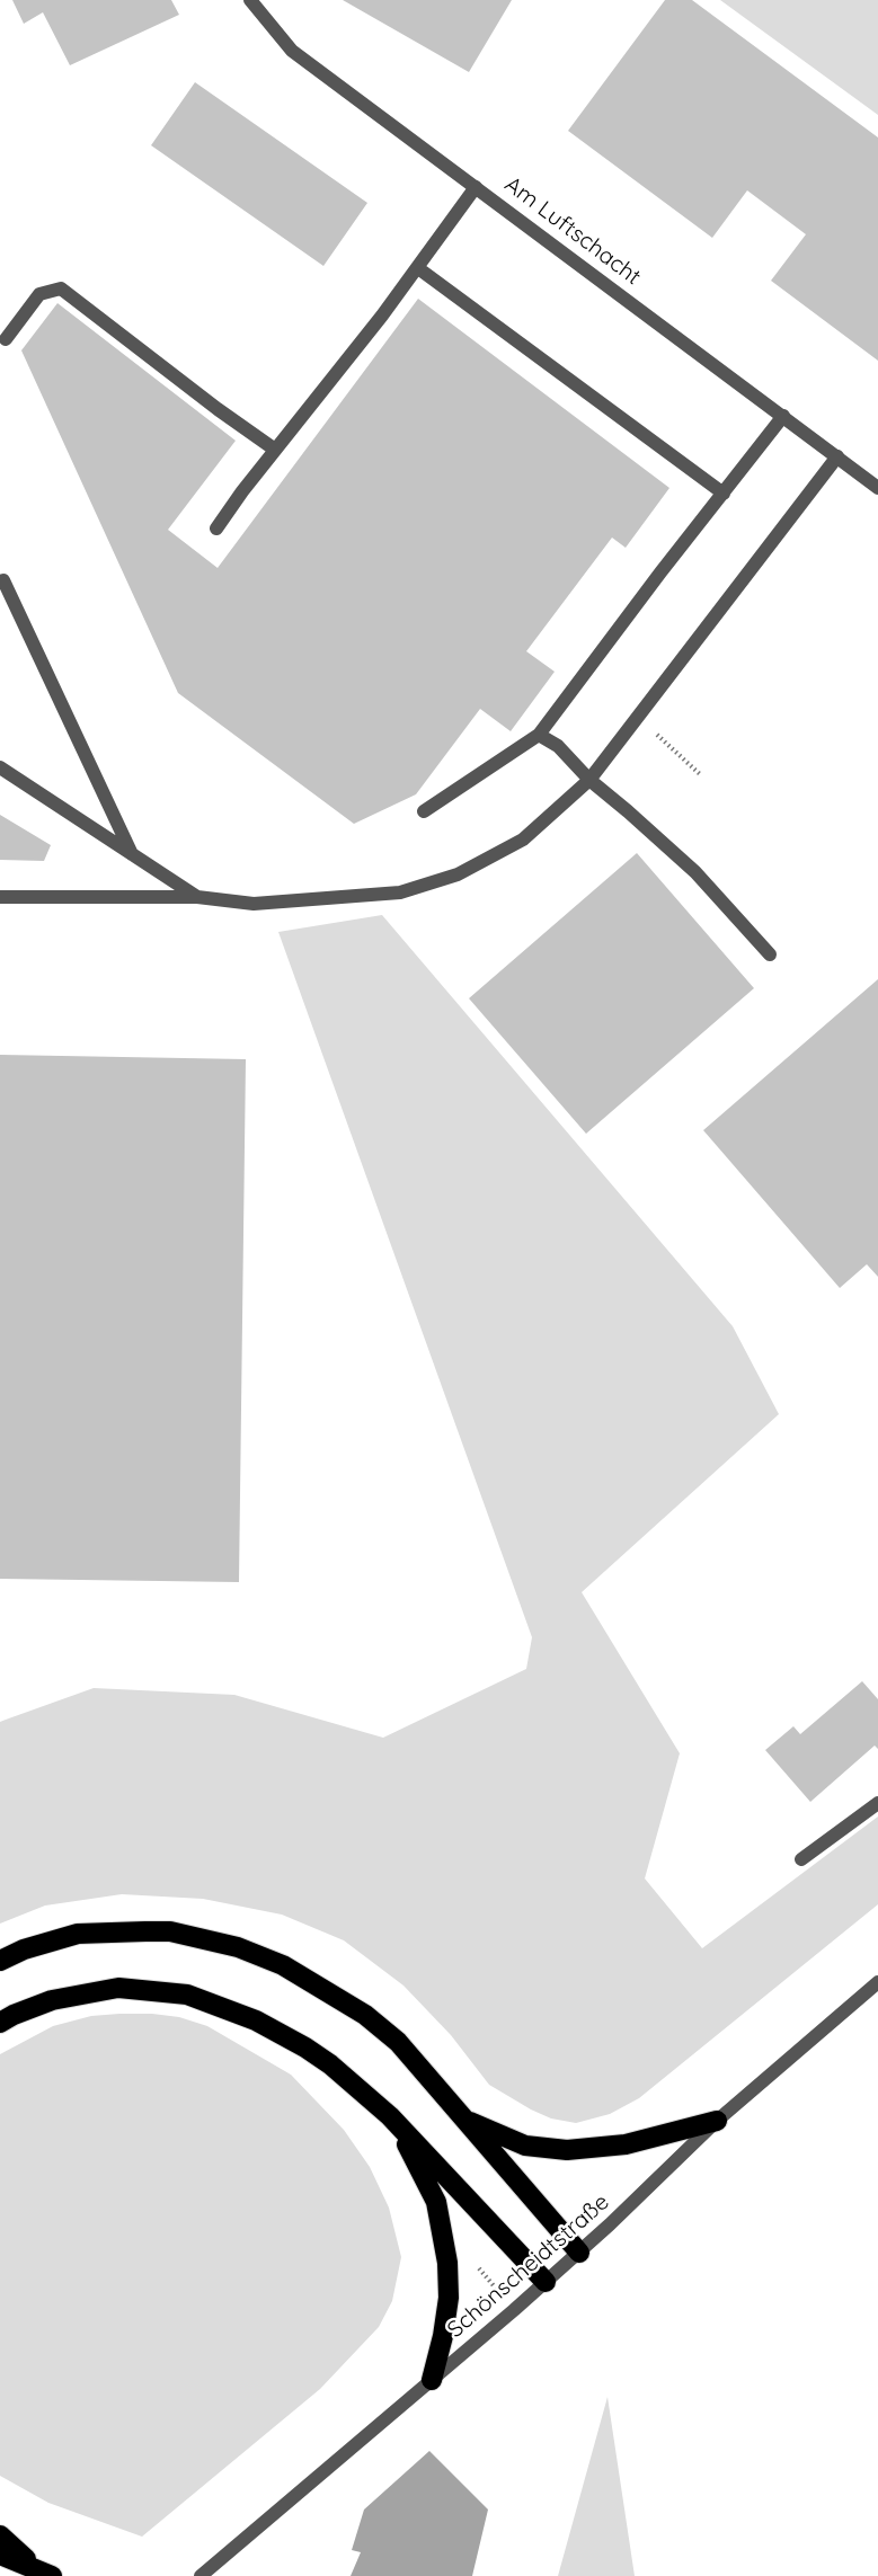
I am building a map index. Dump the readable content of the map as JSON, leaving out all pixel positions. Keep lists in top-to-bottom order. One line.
{"streets":{"street":["Am Luftschacht","Schönscheidtstraße"]}}
